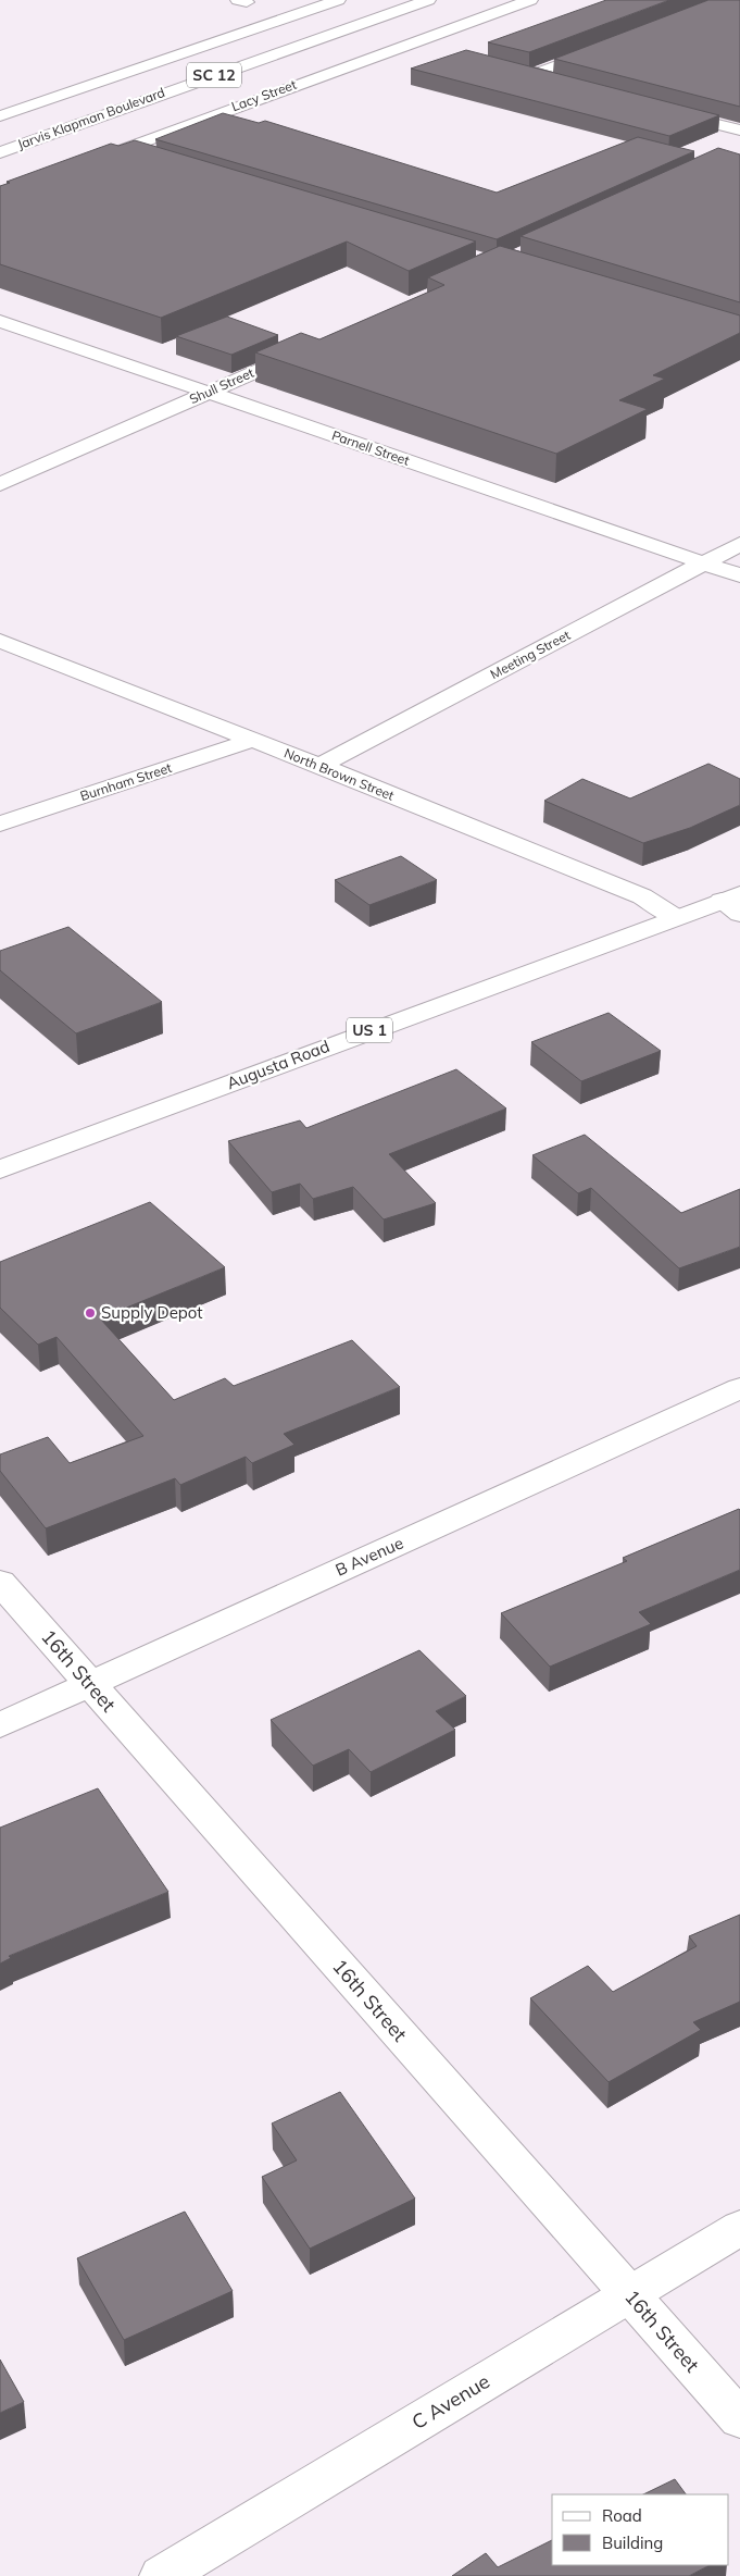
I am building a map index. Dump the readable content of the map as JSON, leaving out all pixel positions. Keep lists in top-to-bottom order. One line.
{"streets":{"main road":["SC 12","Lacy Street","Jarvis Klapman Boulevard","Shull Street","Parnell Street","Meeting Street","North Brown Street","Burnham Street","US 1","Augusta Road","B Avenue","16th Street","C Avenue"]},"crossings":[["Shull Street","Parnell Street"],["Parnell Street","Meeting Street"],["Meeting Street","North Brown Street"],["North Brown Street","Burnham Street"],["North Brown Street","Augusta Road"],["B Avenue","16th Street"],["16th Street","C Avenue"]],"places":["Supply Depot"],"legend":["Road","Building"]}
